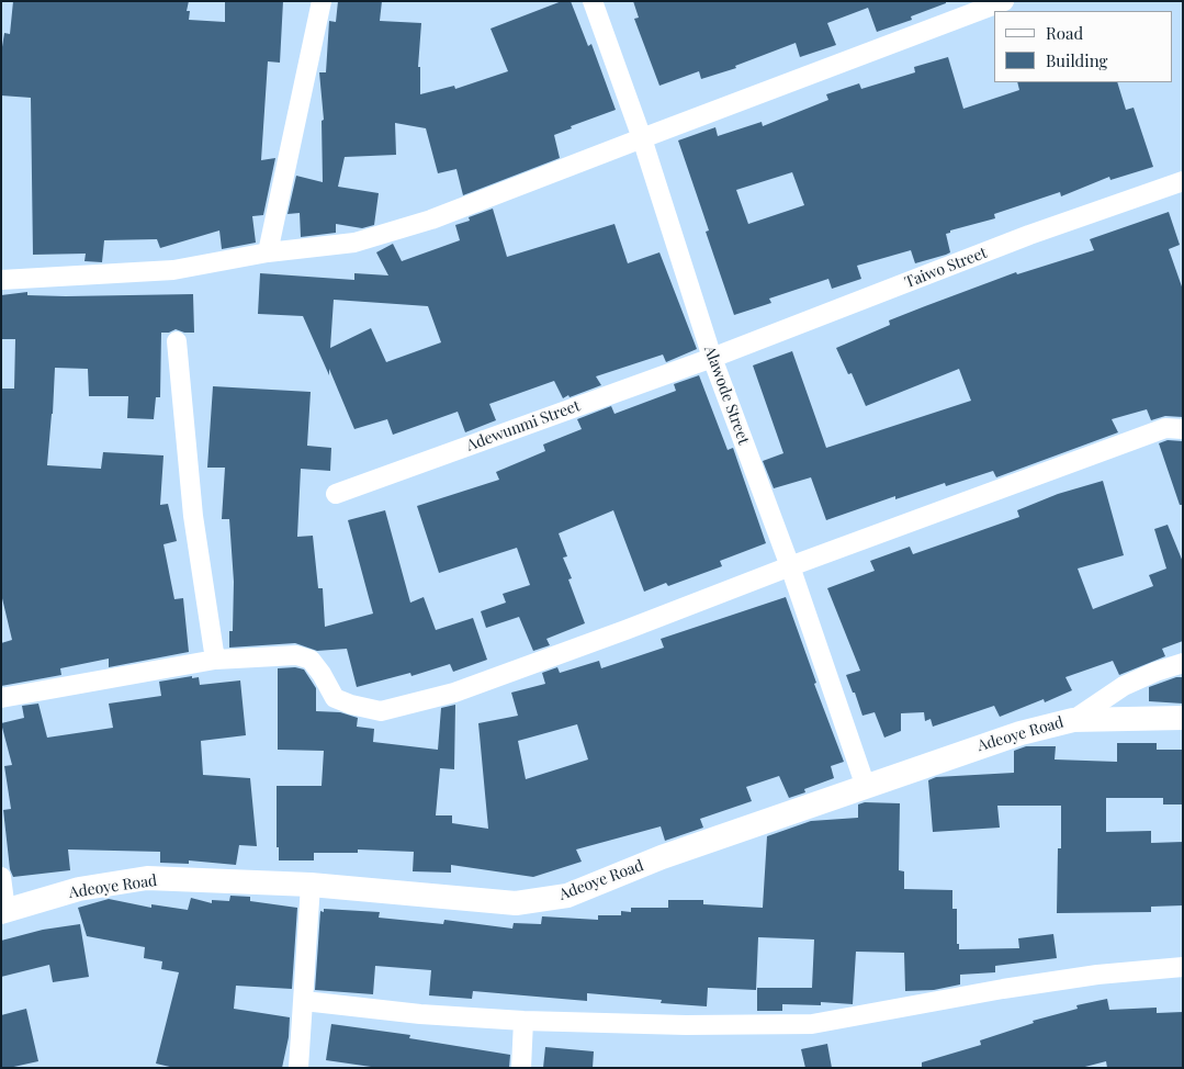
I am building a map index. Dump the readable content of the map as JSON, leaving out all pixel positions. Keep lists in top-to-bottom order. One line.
{"streets":{"street":["Taiwo Street","Alawode Street","Adewunmi Street","Adeoye Road"]},"crossings":[["Taiwo Street","Alawode Street"],["Taiwo Street","Adewunmi Street"],["Alawode Street","Adewunmi Street"],["Alawode Street","Adeoye Road"]],"legend":["Road","Building"]}
